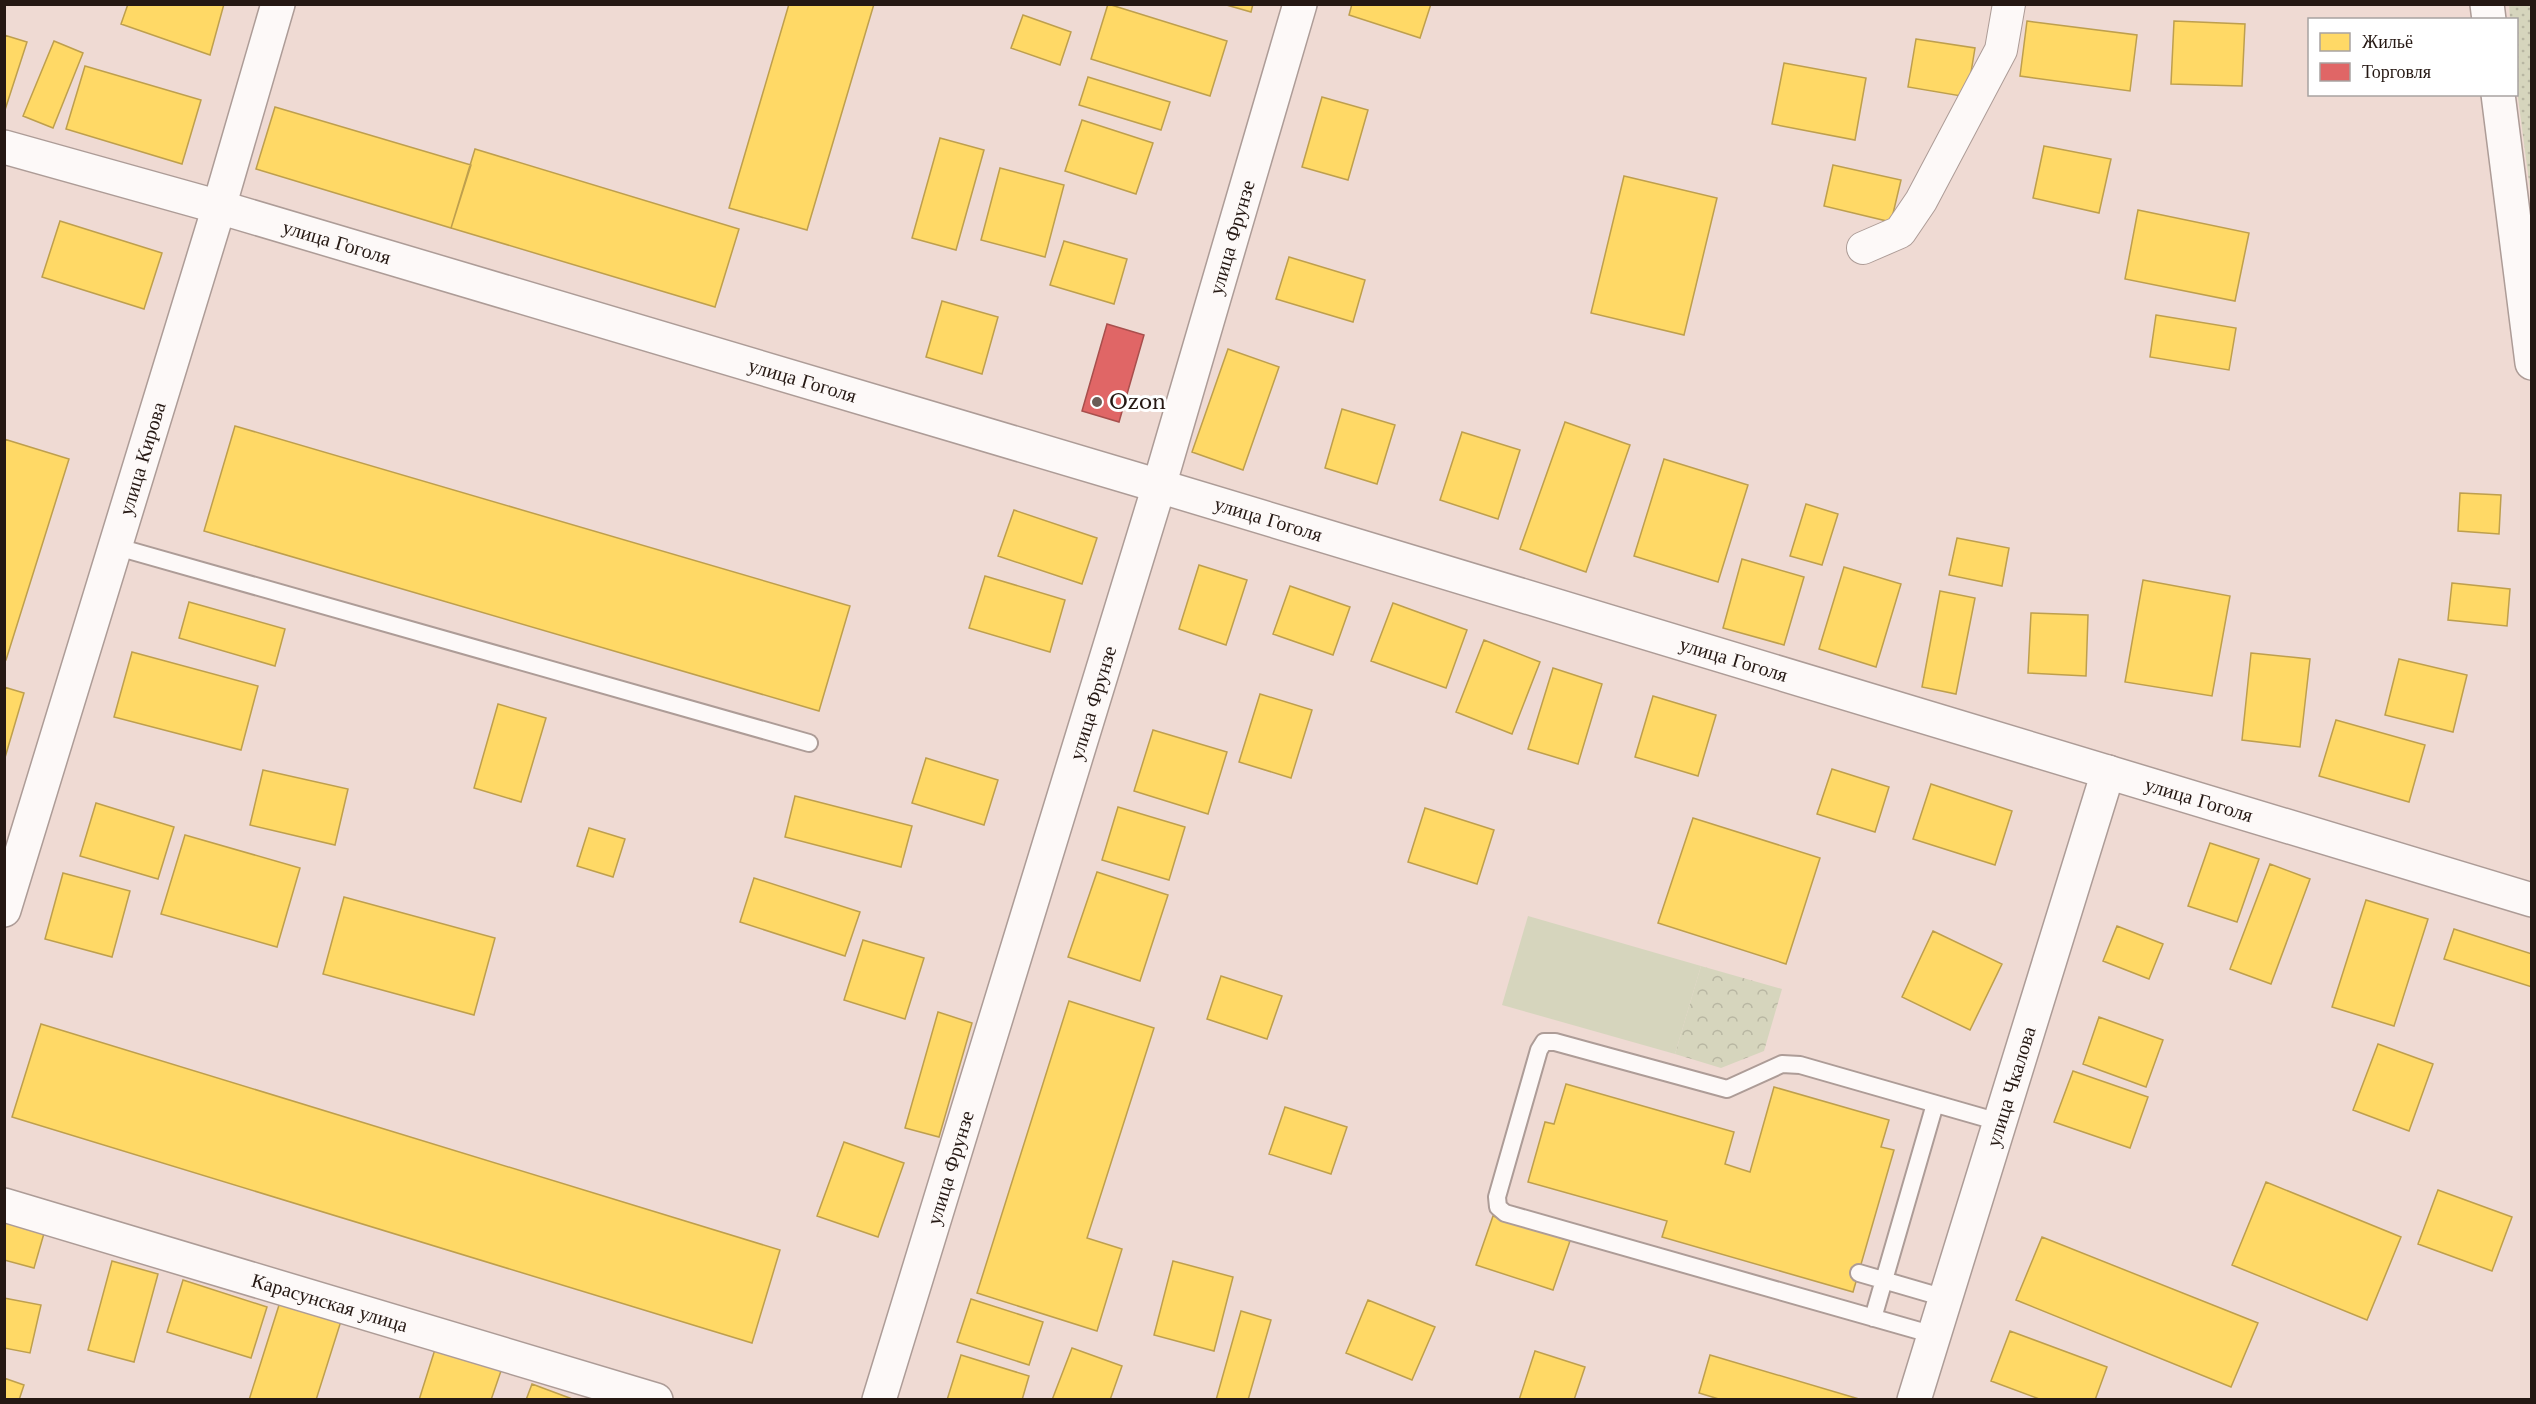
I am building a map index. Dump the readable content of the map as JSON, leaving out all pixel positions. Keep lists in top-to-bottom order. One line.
{"streets":{"street":["улица Фрунзе","улица Гоголя","улица Кирова","улица Чкалова","Карасунская улица"]},"crossings":[["улица Фрунзе","улица Гоголя"],["улица Гоголя","улица Кирова"],["улица Гоголя","улица Чкалова"]],"places":["Ozon"],"legend":["Жильё","Торговля"]}
